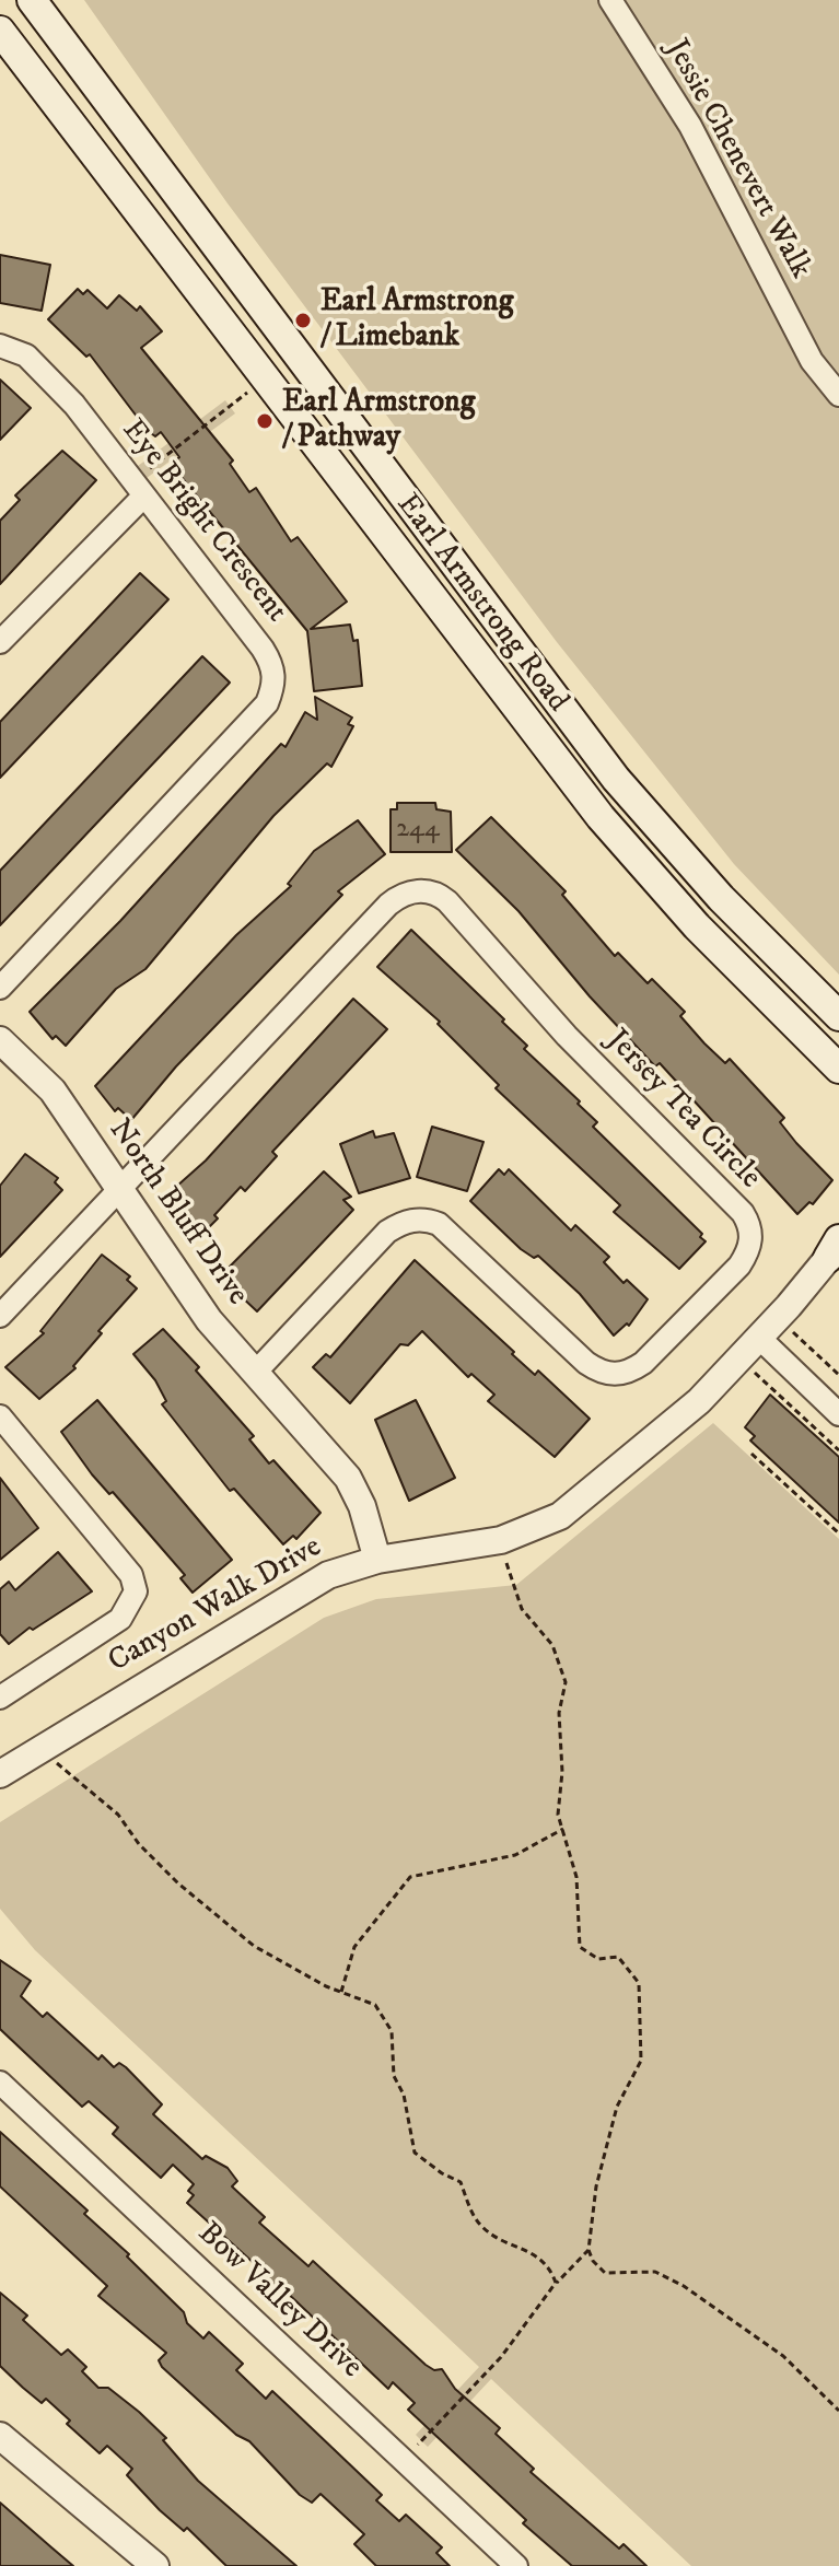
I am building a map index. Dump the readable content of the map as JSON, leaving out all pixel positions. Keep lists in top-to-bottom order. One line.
{"streets":{"main road":["Earl Armstrong Road"],"street":["Jessie Chenevert Walk","Eye Bright Crescent","Jersey Tea Circle","North Bluff Drive","Canyon Walk Drive","Bow Valley Drive"]},"crossings":[["Jersey Tea Circle","North Bluff Drive"],["North Bluff Drive","Canyon Walk Drive"]],"places":["Earl Armstrong / Limebank","Earl Armstrong / Pathway"],"house_numbers":["244"]}
